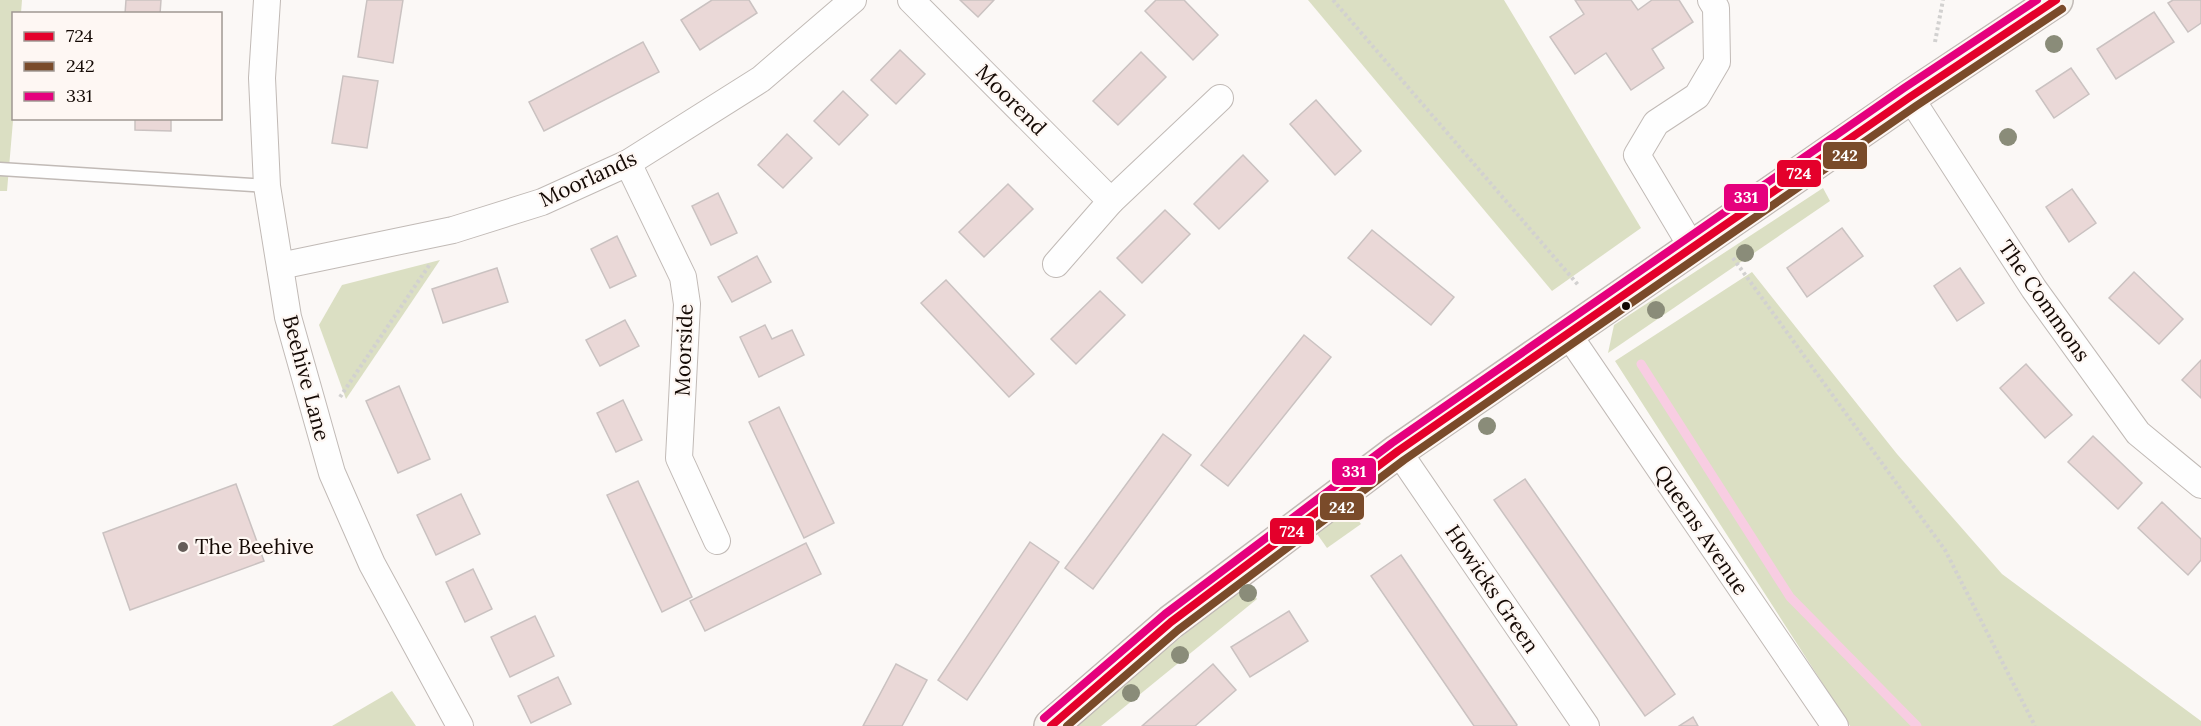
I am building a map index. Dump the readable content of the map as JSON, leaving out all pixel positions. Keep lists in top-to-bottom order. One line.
{"streets":{"street":["Moorend","Moorlands","The Commons","Moorside","Beehive Lane","Queens Avenue","Howicks Green"]},"crossings":[["Moorlands","Moorside"],["Moorlands","Beehive Lane"]],"places":["The Beehive"],"lines":["transit line 724","transit line 331","transit line 242"],"legend":["724","242","331"]}
